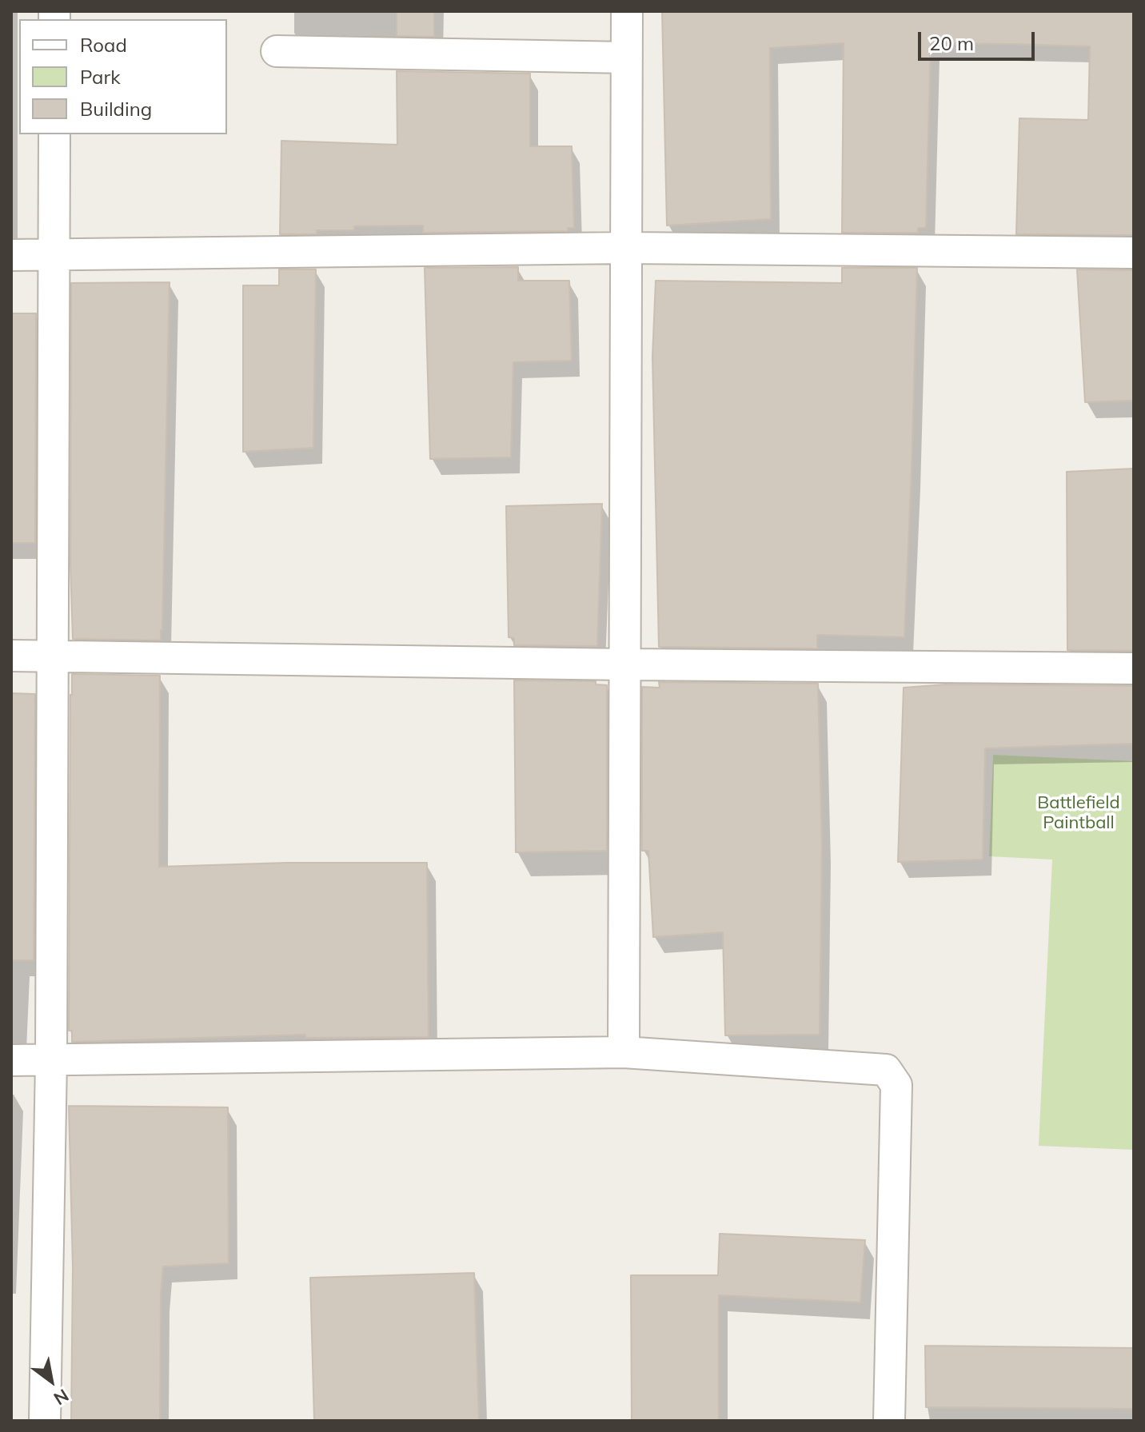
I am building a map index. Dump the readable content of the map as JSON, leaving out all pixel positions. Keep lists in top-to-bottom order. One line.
{"parks":["Battlefield Paintball"],"legend":["Road","Park","Building"],"scale_bar":"20 m","north":"bottom right"}
